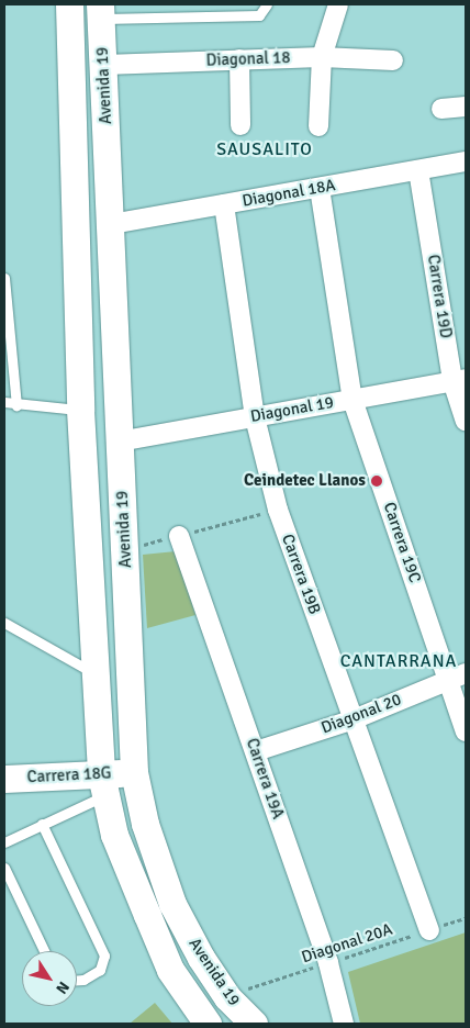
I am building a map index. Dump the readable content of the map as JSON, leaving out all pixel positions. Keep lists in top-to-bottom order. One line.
{"streets":{"main road":["Avenida 19","Carrera 18G"],"street":["Diagonal 18","Diagonal 18A","Carrera 19D","Diagonal 19","Carrera 19C","Carrera 19B","Diagonal 20","Carrera 19A"],"path":["Diagonal 20A"]},"crossings":[["Diagonal 18","Avenida 19"],["Avenida 19","Diagonal 18A"],["Avenida 19","Diagonal 19"],["Avenida 19","Carrera 18G"],["Diagonal 18A","Carrera 19D"],["Diagonal 18A","Carrera 19C"],["Diagonal 18A","Carrera 19B"],["Carrera 19D","Diagonal 19"],["Diagonal 19","Carrera 19C"],["Diagonal 19","Carrera 19B"],["Carrera 19C","Diagonal 20"],["Carrera 19B","Diagonal 20"],["Carrera 19B","Diagonal 20A"],["Diagonal 20","Carrera 19A"],["Carrera 19A","Diagonal 20A"]],"districts":["SAUSALITO","CANTARRANA"],"places":["Ceindetec Llanos"],"north":"bottom right"}
